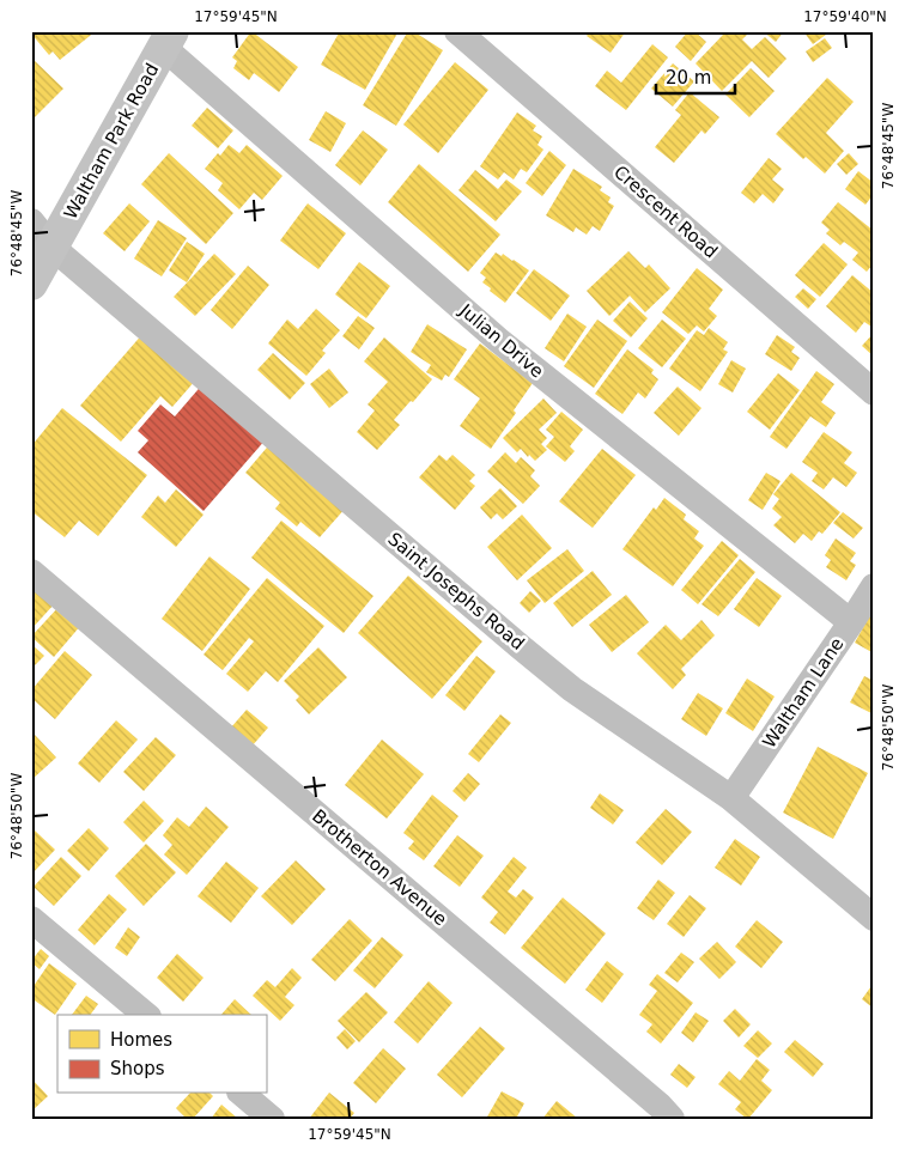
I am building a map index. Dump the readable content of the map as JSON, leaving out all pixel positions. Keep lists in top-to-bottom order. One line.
{"streets":{"main road":["Waltham Park Road"],"street":["Crescent Road","Julian Drive","Saint Josephs Road","Waltham Lane","Brotherton Avenue"]},"crossings":[["Waltham Park Road","Julian Drive"],["Waltham Park Road","Saint Josephs Road"],["Julian Drive","Waltham Lane"],["Saint Josephs Road","Waltham Lane"]],"legend":["Homes","Shops"],"scale_bar":"20 m","coordinates":["17°59'45\"N","17°59'40\"N","76°48'45\"W","76°48'50\"W"]}
